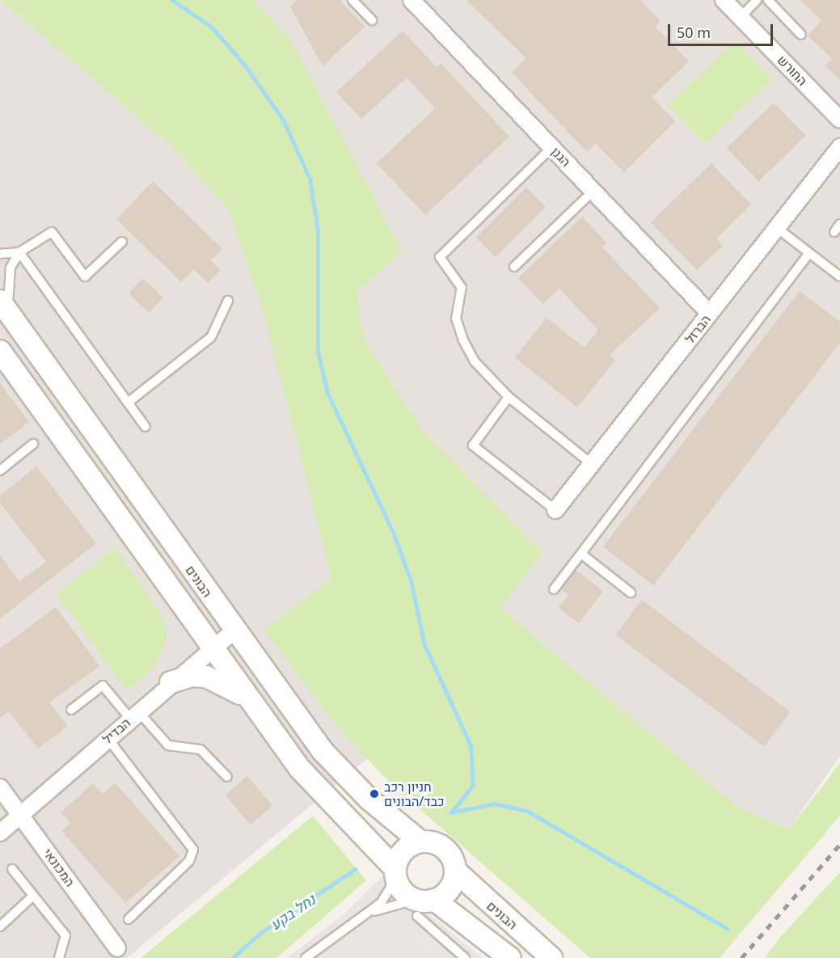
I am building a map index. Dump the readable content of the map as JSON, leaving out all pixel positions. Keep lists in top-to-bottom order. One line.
{"streets":{"street":["החורש","הגנן","הברזל","הבונים","הבדיל","המכונאי"]},"crossings":[["הגנן","הברזל"],["הבונים","הבדיל"],["הבדיל","המכונאי"]],"water":["נחל בקע"],"places":["חניון רכב כבד/הבונים"],"scale_bar":"50 m"}
